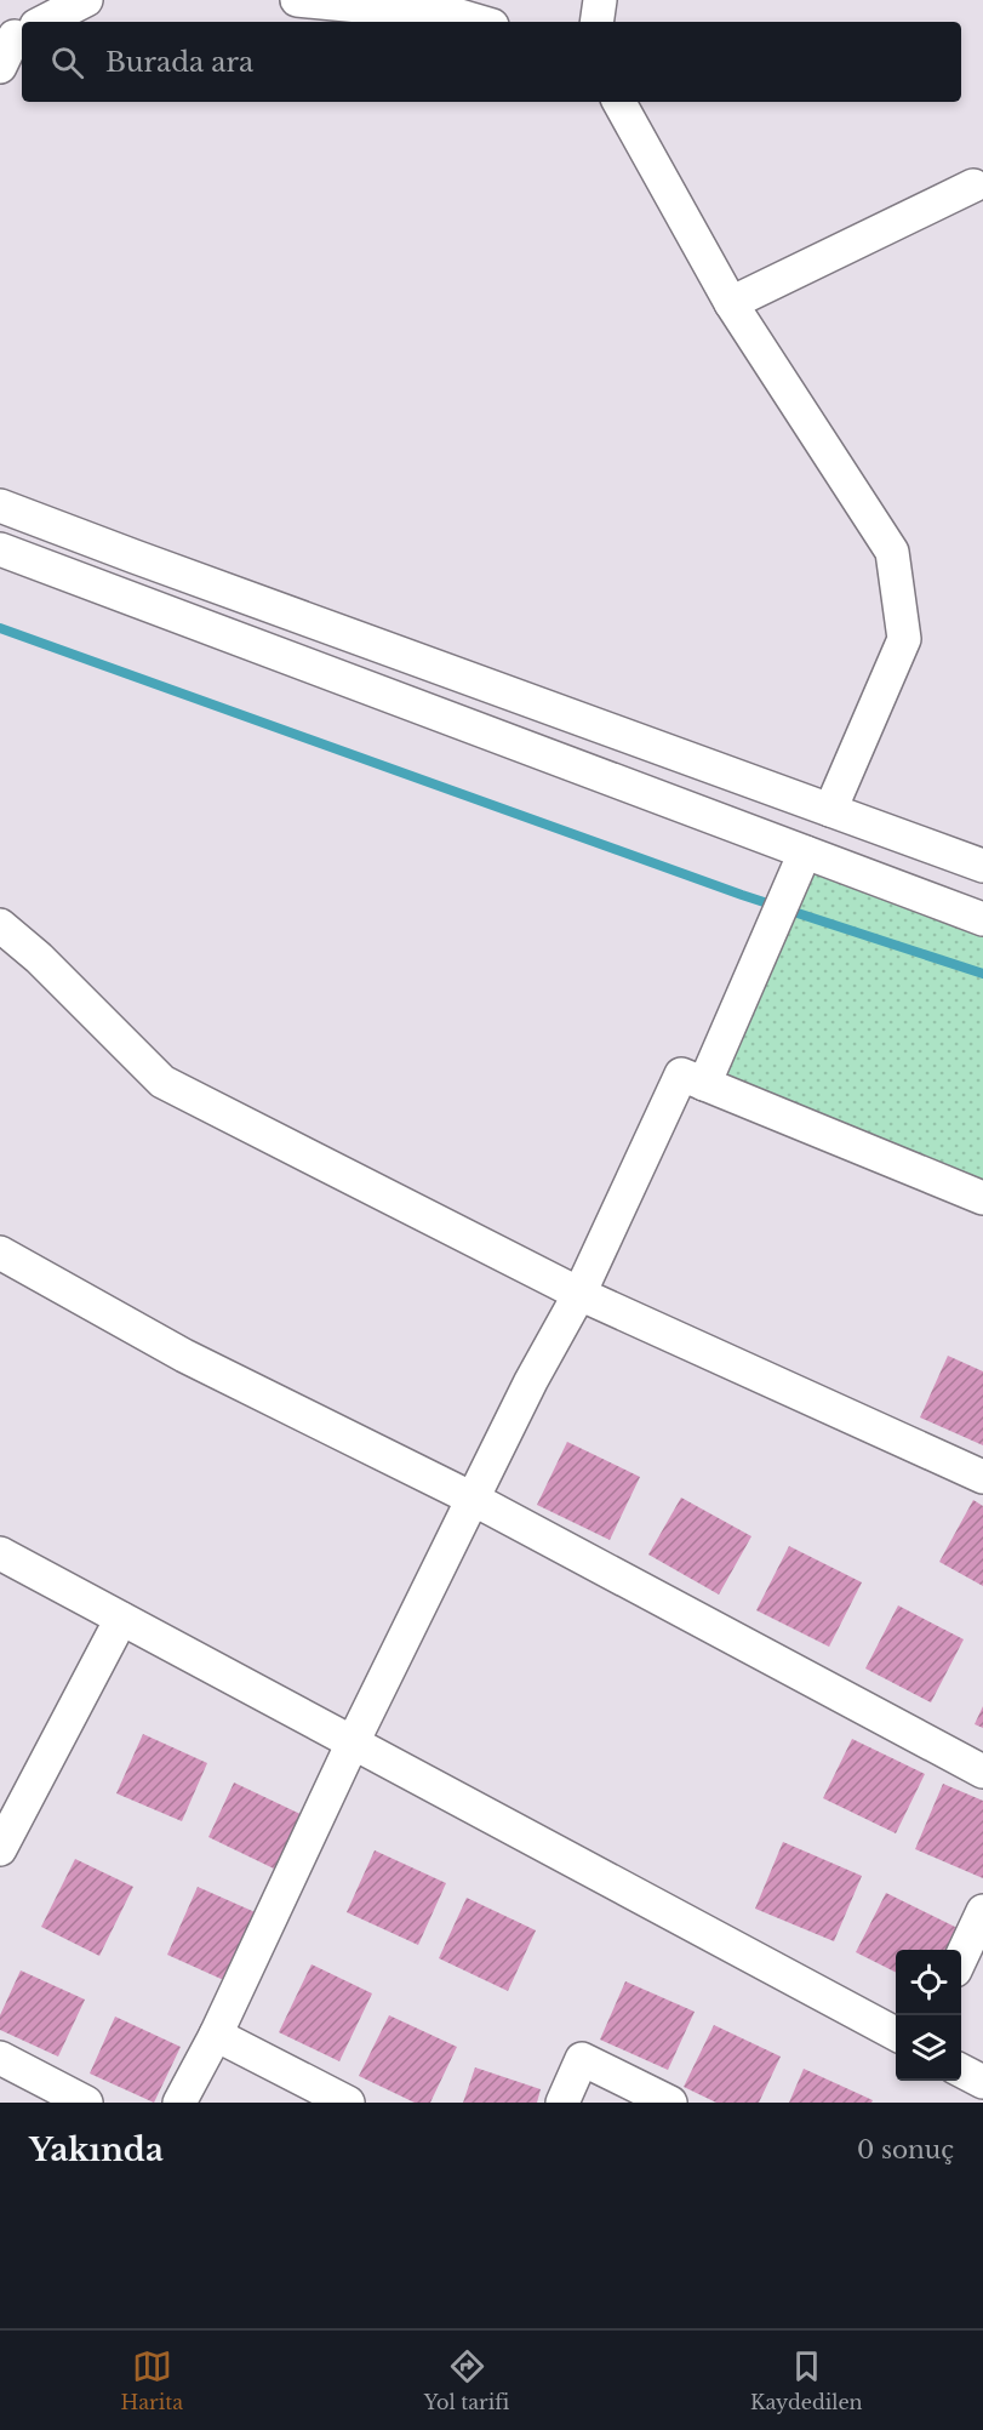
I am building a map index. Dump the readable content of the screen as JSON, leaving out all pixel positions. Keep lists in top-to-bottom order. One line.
{"page":{"search":"Burada ara","heading":["Yakında","0 sonuç"],"nav":["Harita","Yol tarifi","Kaydedilen"]}}
